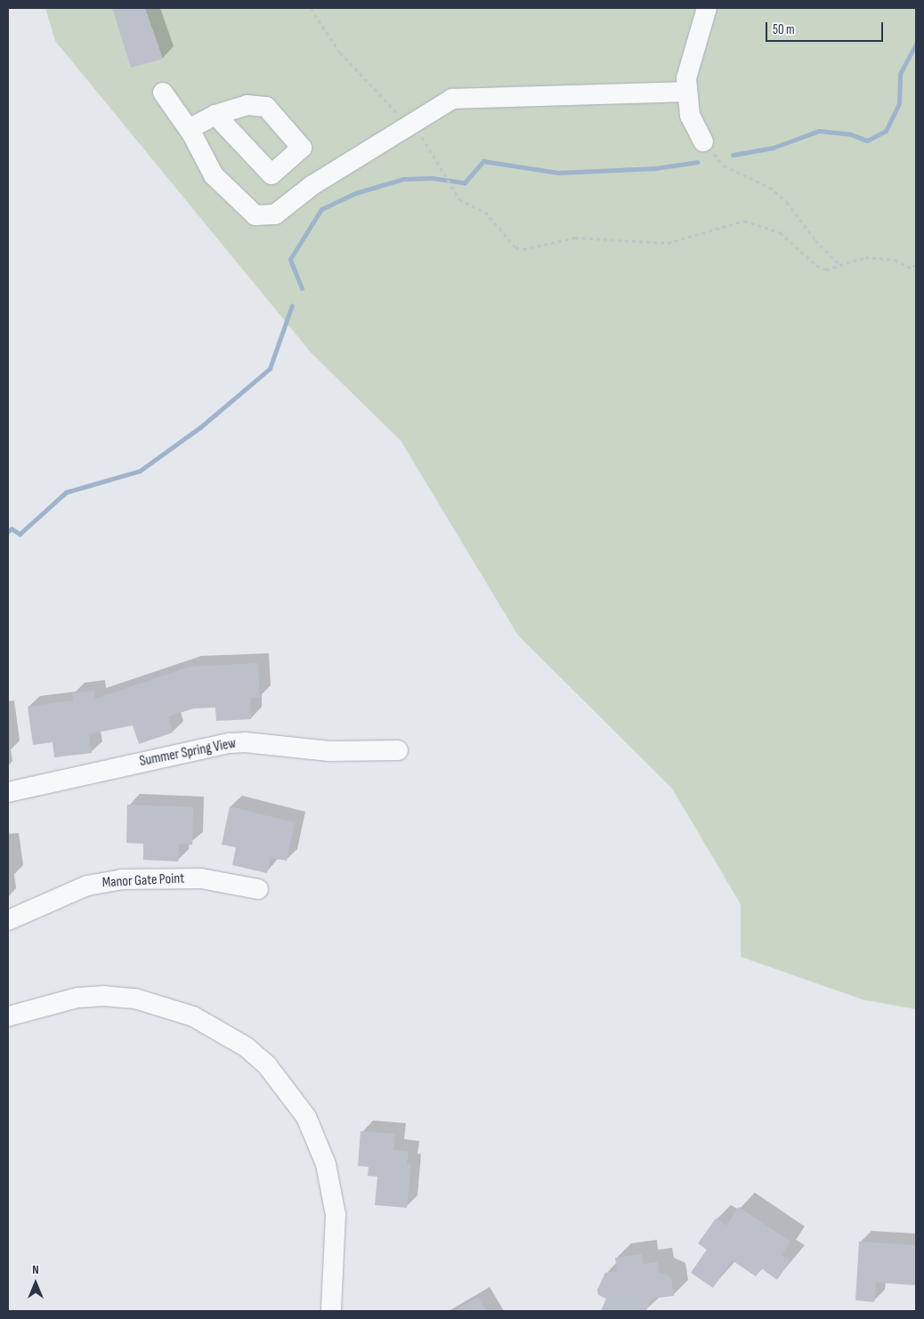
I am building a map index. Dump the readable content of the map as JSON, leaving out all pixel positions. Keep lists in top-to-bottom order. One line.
{"streets":{"street":["Summer Spring View","Manor Gate Point"]},"scale_bar":"50 m","north":"top"}
